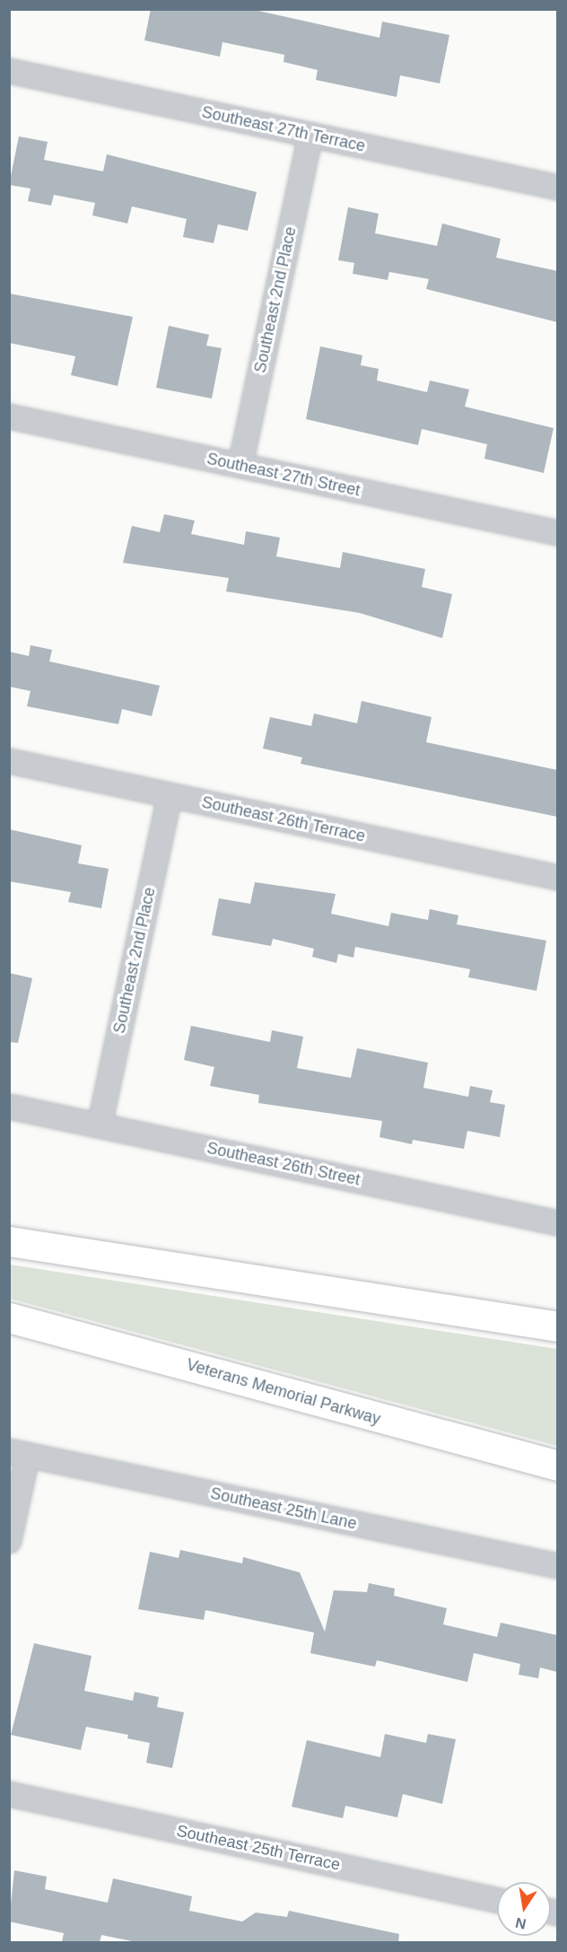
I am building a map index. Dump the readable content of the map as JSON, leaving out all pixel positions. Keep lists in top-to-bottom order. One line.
{"streets":{"highway":["Veterans Memorial Parkway"],"street":["Southeast 27th Terrace","Southeast 2nd Place","Southeast 27th Street","Southeast 26th Terrace","Southeast 26th Street","Southeast 25th Lane","Southeast 25th Terrace"]},"crossings":[["Southeast 27th Terrace","Southeast 2nd Place"],["Southeast 2nd Place","Southeast 27th Street"],["Southeast 2nd Place","Southeast 26th Terrace"],["Southeast 2nd Place","Southeast 26th Street"]],"north":"bottom"}
